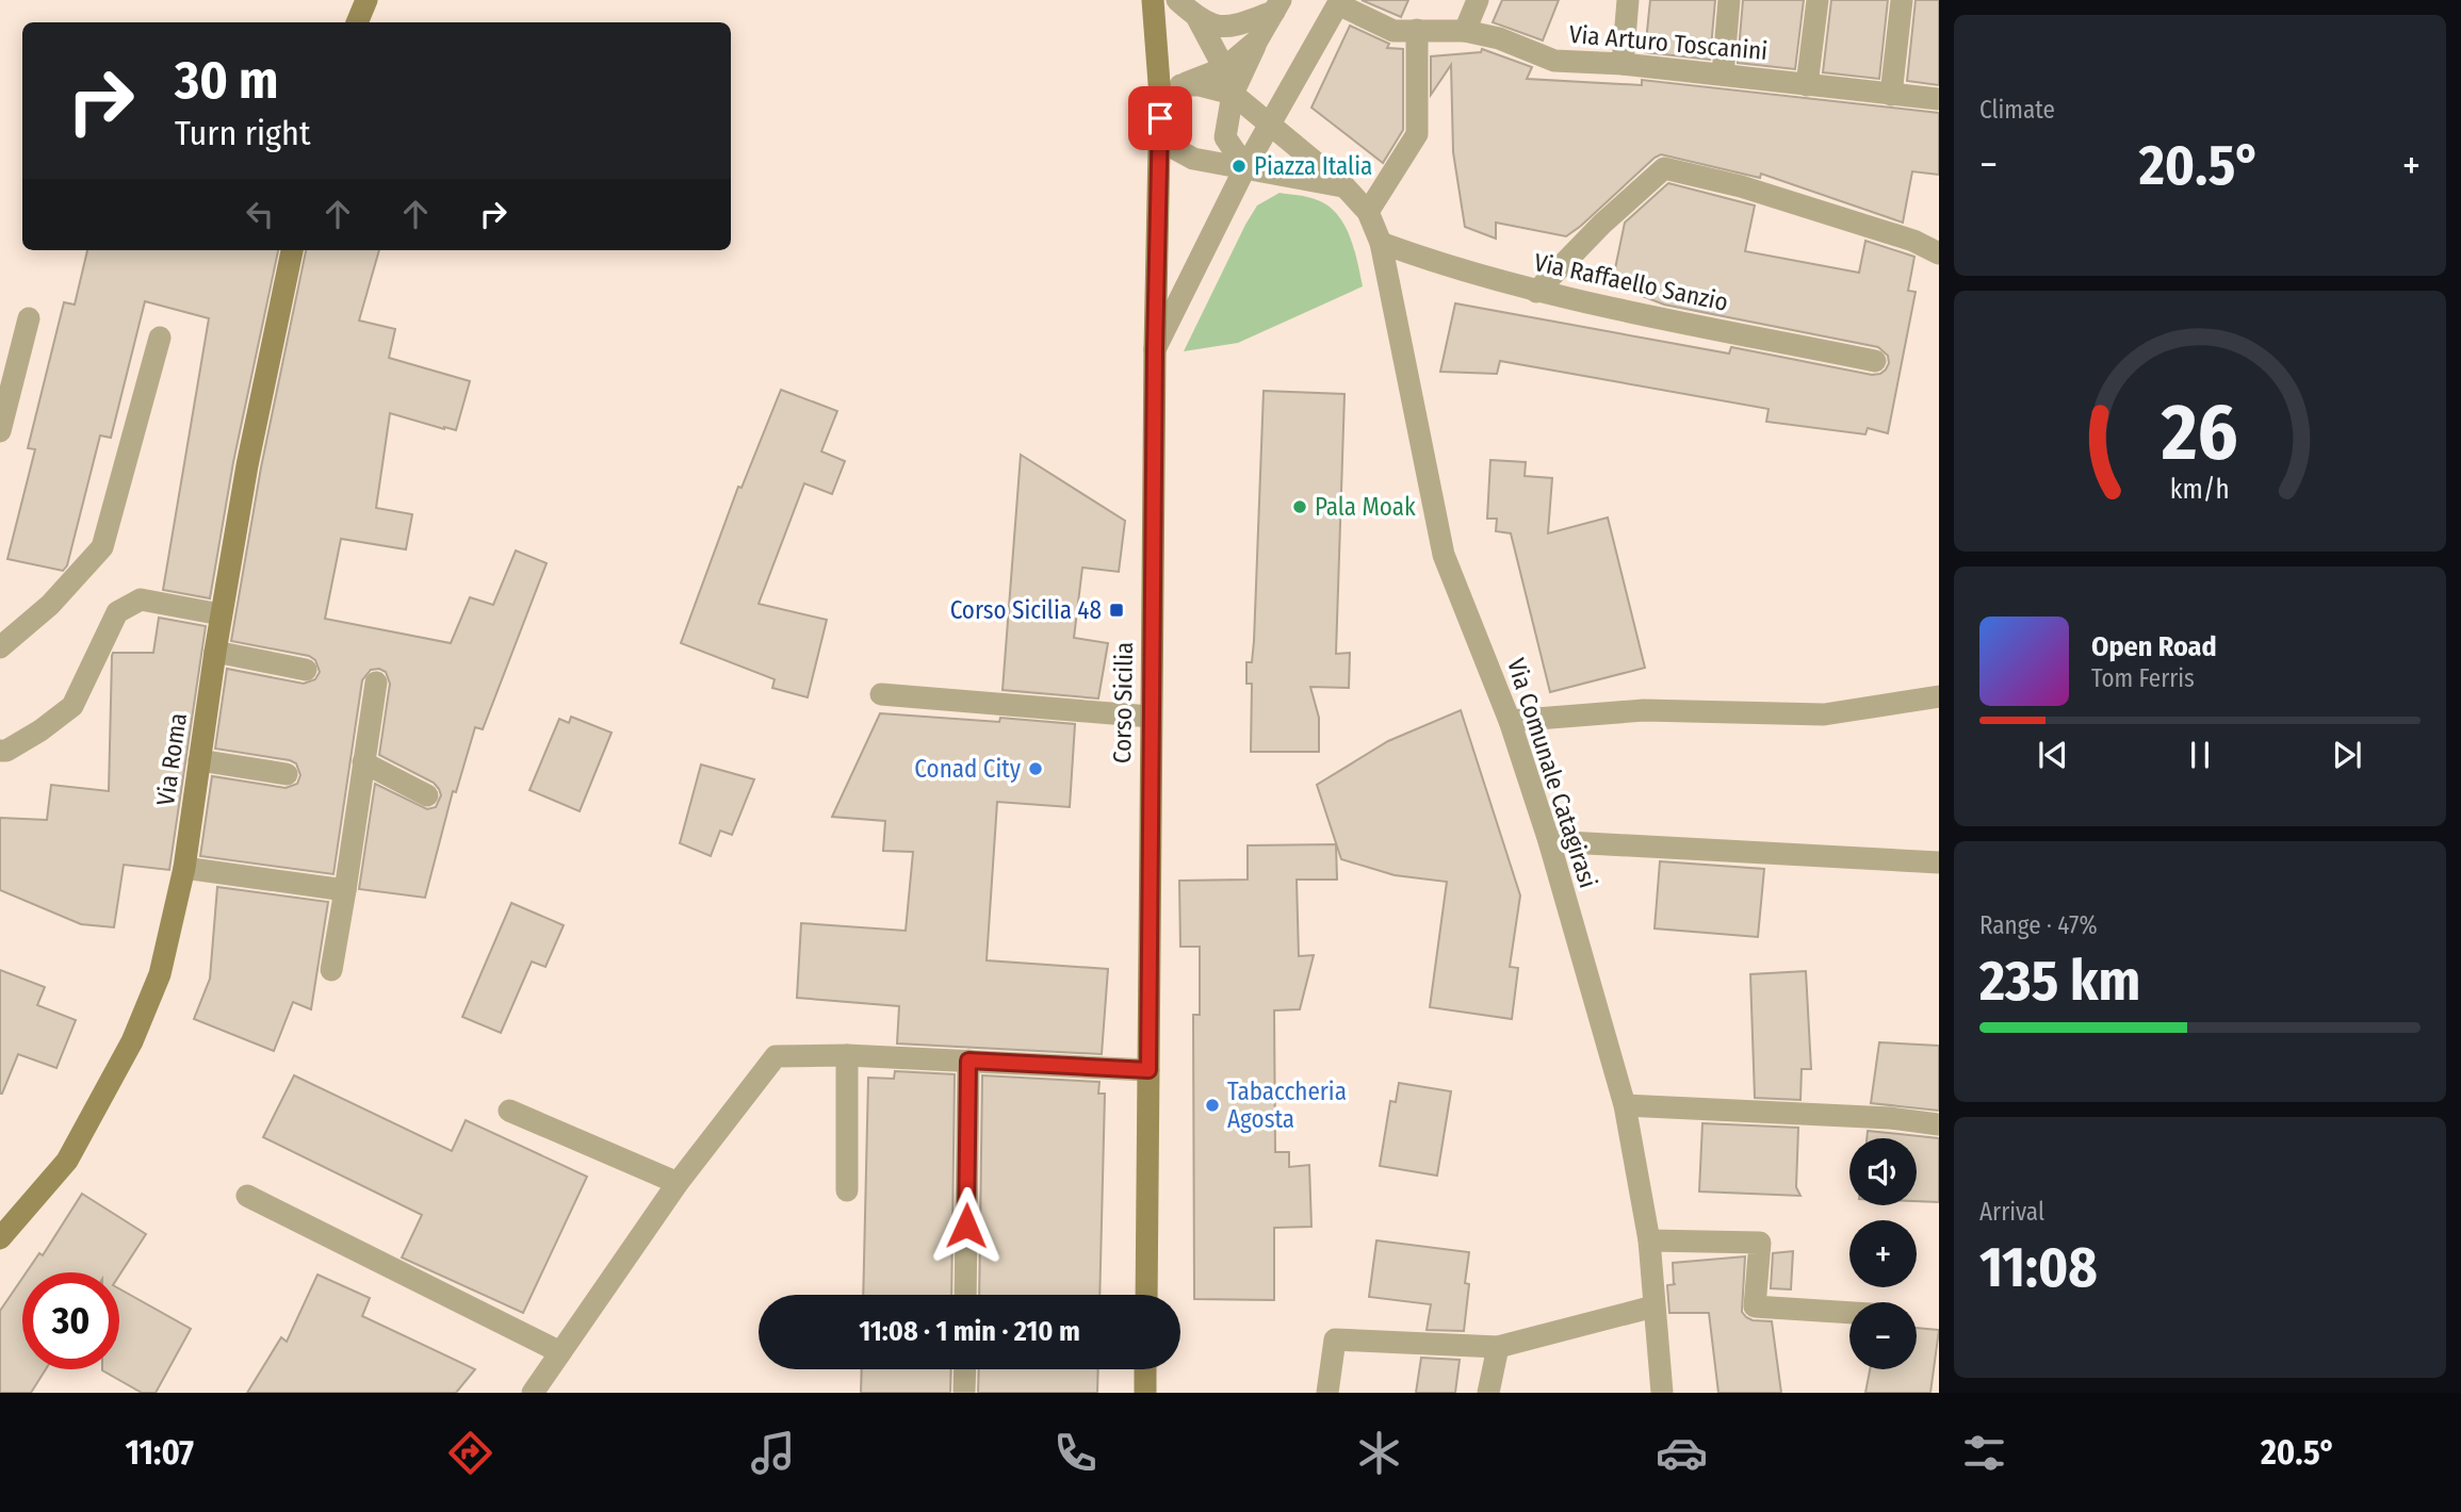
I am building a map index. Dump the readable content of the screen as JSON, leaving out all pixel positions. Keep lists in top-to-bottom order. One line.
{"streets":{"street":["Via Arturo Toscanini","Via Raffaello Sanzio","Corso Sicilia","Via Roma","Via Comunale Catagirasi"]},"crossings":[["Via Raffaello Sanzio","Via Comunale Catagirasi"]],"places":{"other":["Piazza Italia","Pala Moak","Conad City","Tabaccheria Agosta"],"transit":["Corso Sicilia 48"]},"page":{"tile":["Climate",["Range · 47%","235 km"],["Arrival","11:08"]],"turn":["30 m","Turn right"],"heat":["−","20.5°","+"],"song":["Open Road","Tom Ferris"],"map_buttons":["+","−"],"limit":"30","trip":"11:08 · 1 min · 210 m","tabs":["11:07","20.5°"],"gauge":["26","km/h"]}}
